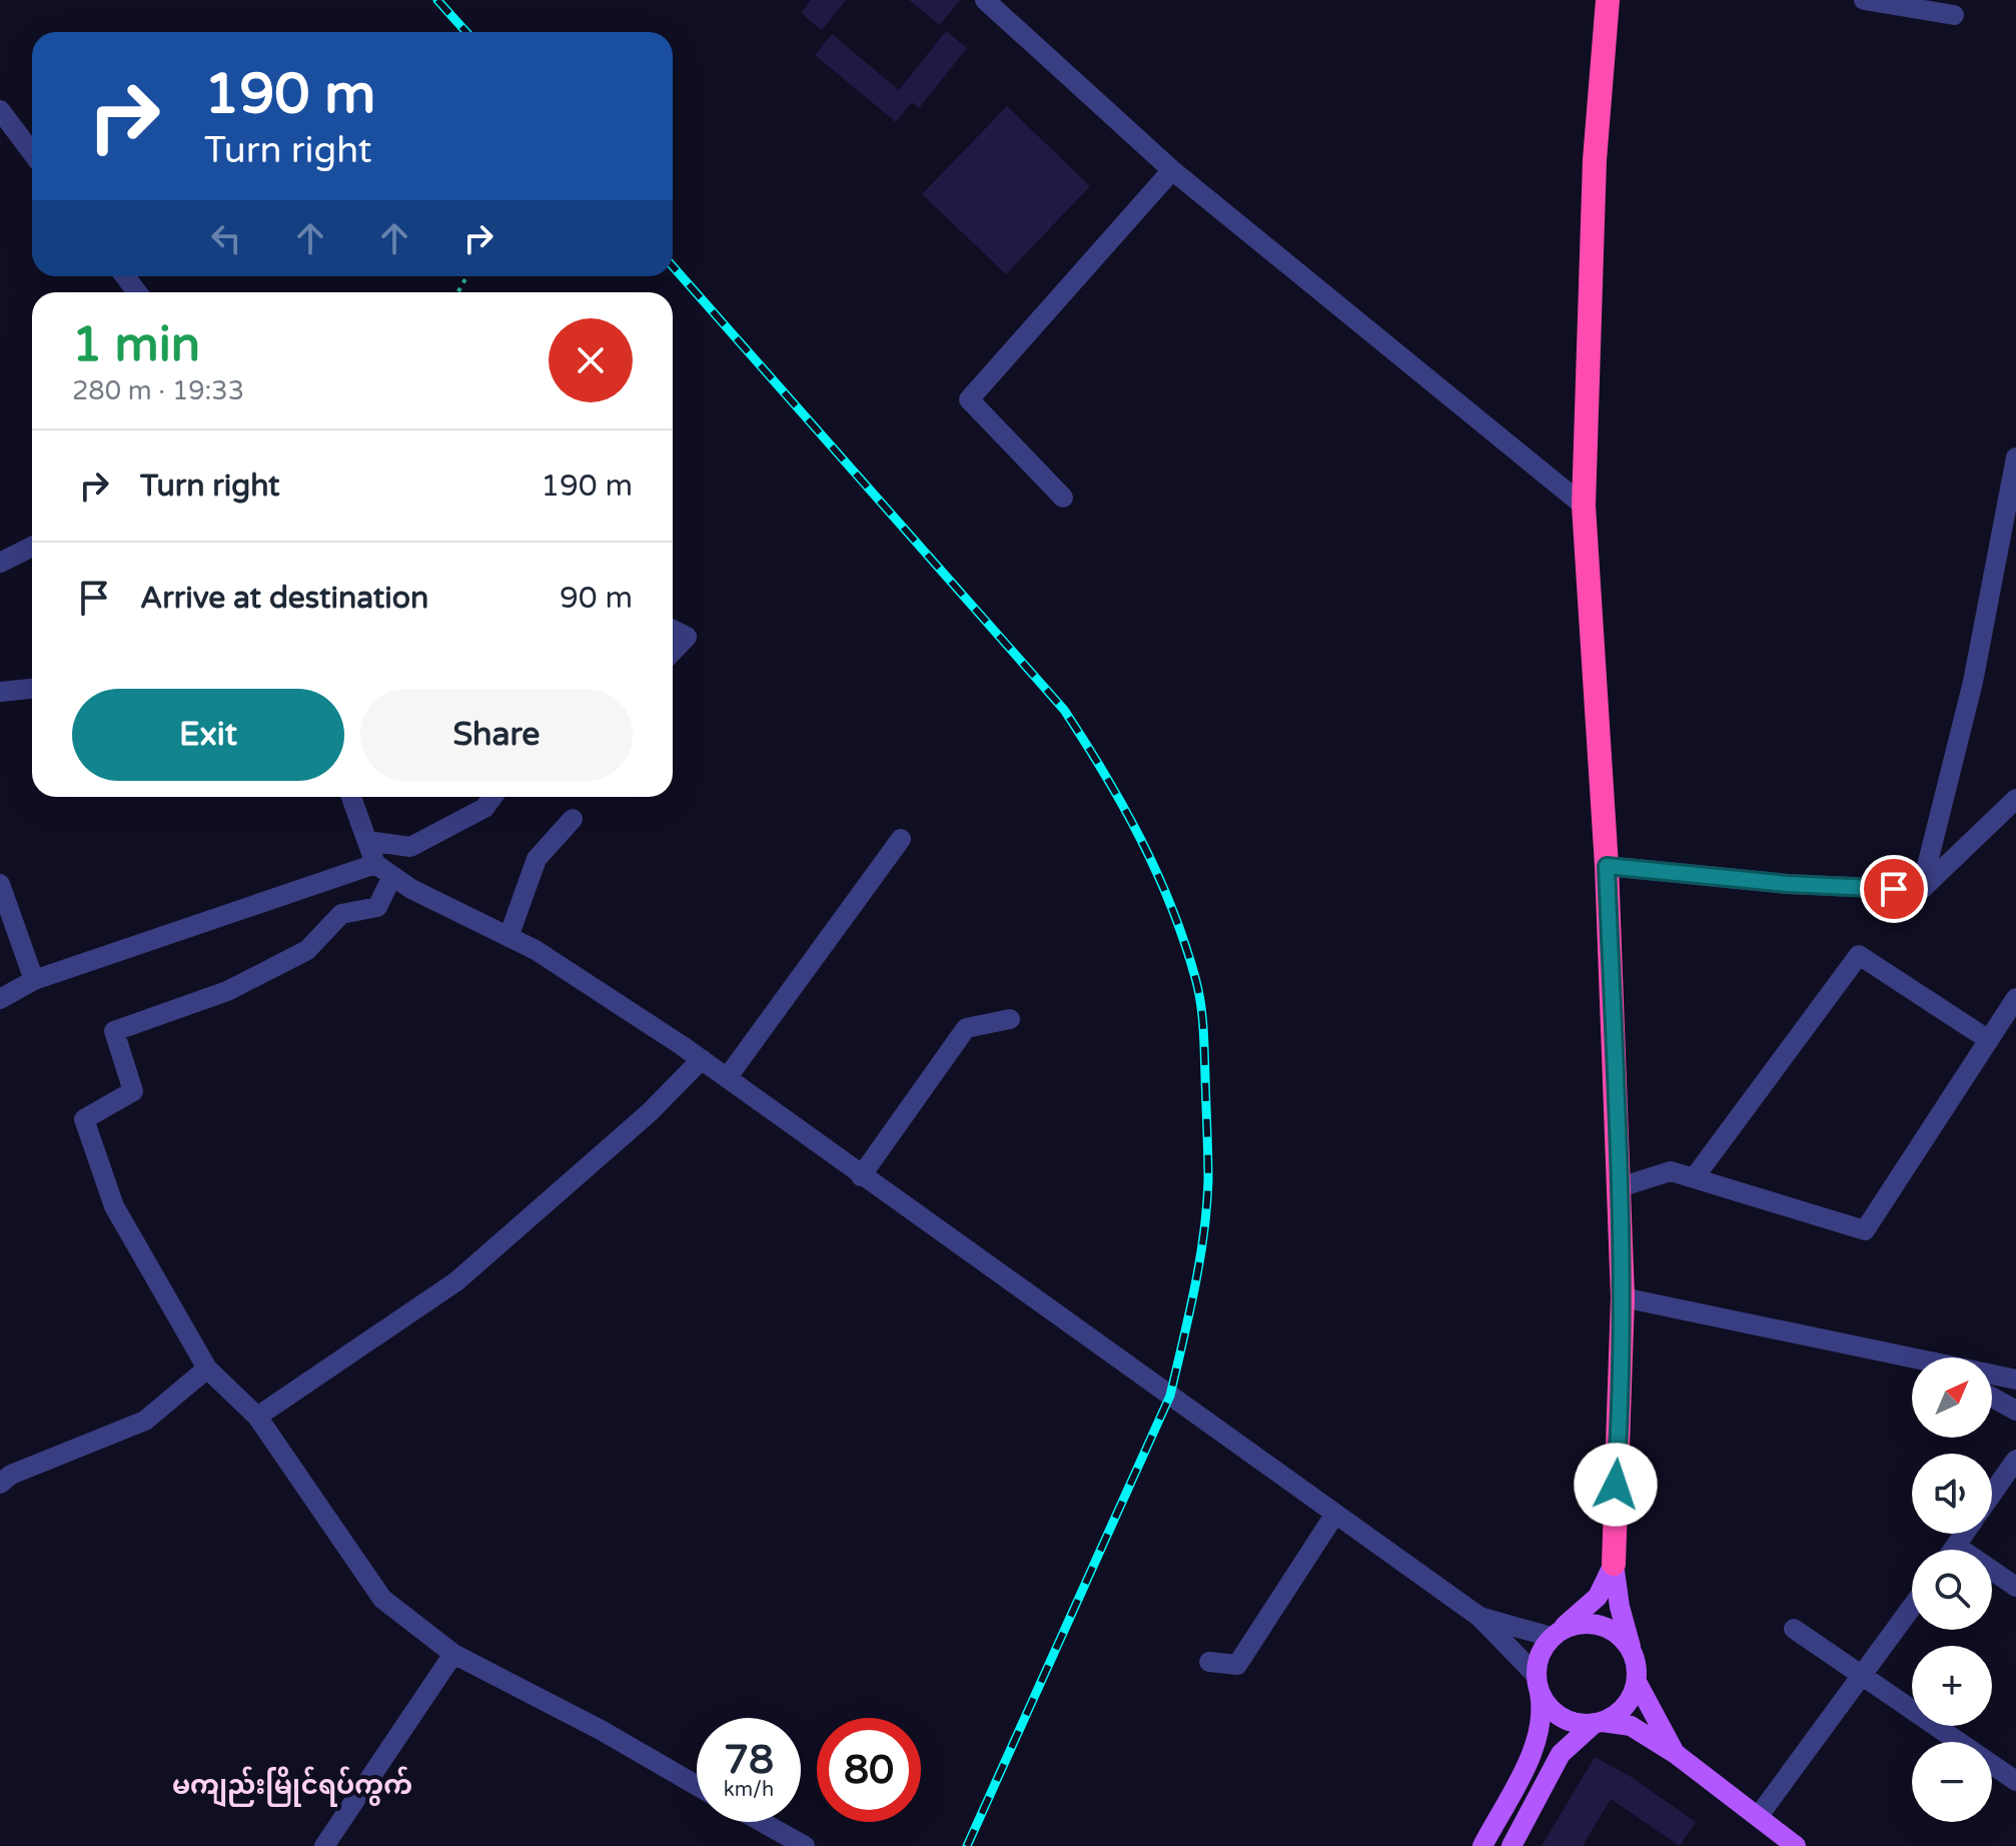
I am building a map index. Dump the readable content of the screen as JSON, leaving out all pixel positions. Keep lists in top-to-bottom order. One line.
{"districts":["မကျည်းမြိုင်ရပ်ကွက်"],"north":"top right","page":{"turn":["190 m","Turn right"],"heading":["1 min","280 m · 19:33"],"list":[{"name":"Turn right","value":"190 m"},{"name":"Arrive at destination","value":"90 m"}],"buttons":["Exit","Share"],"map_buttons":["+","−"],"speed":"78 km/h","limit":"80"}}
